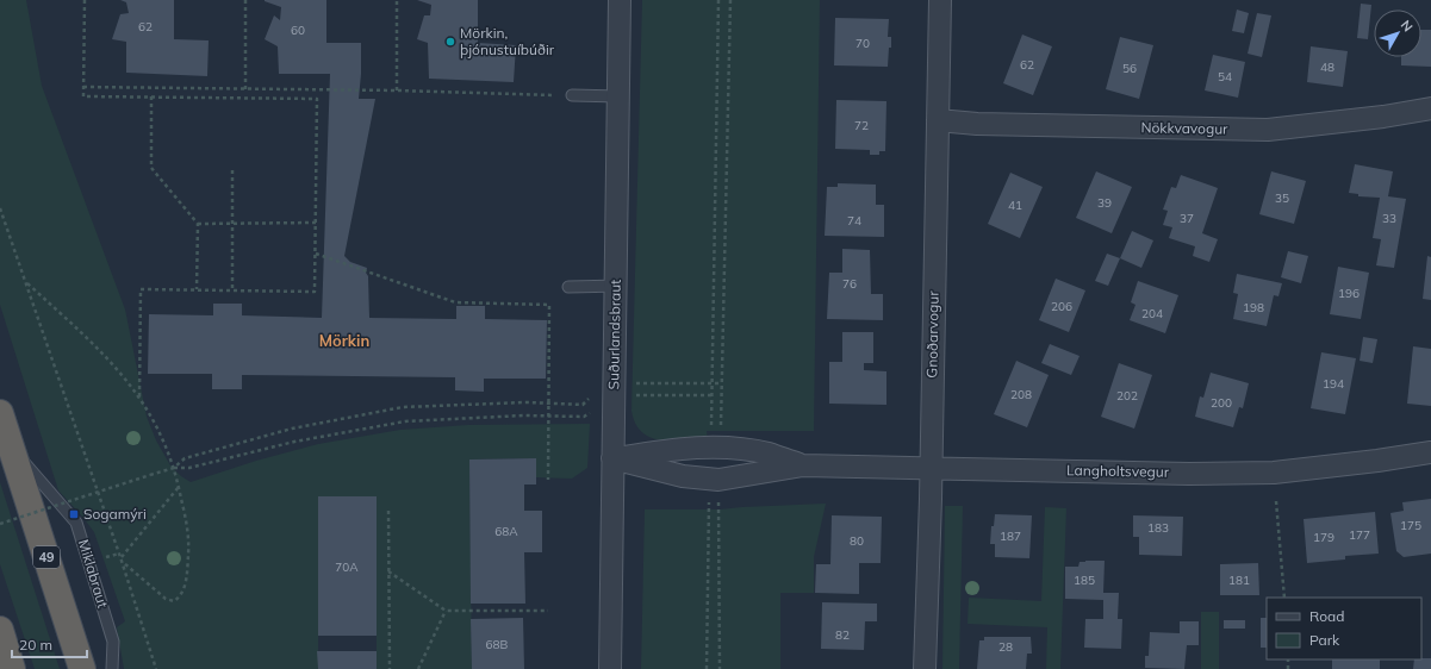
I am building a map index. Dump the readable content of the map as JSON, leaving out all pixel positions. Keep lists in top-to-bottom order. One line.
{"streets":{"highway":["49","Miklabraut"],"street":["Nökkvavogur","Suðurlandsbraut","Gnoðarvogur","Langholtsvegur"]},"crossings":[["Nökkvavogur","Gnoðarvogur"],["Suðurlandsbraut","Langholtsvegur"],["Gnoðarvogur","Langholtsvegur"]],"districts":["Mörkin"],"places":{"other":["Mörkin, þjónustuíbúðir"],"transit":["Sogamýri"]},"house_numbers":["62","60","70","62","48","56","54","72","35","39","41","37","33","74","76","196","206","198","204","194","208","202","200","175","183","68A","177","187","179","80","70A","185","181","82","68B","28"],"legend":["Road","Park"],"scale_bar":"20 m","north":"top right"}
